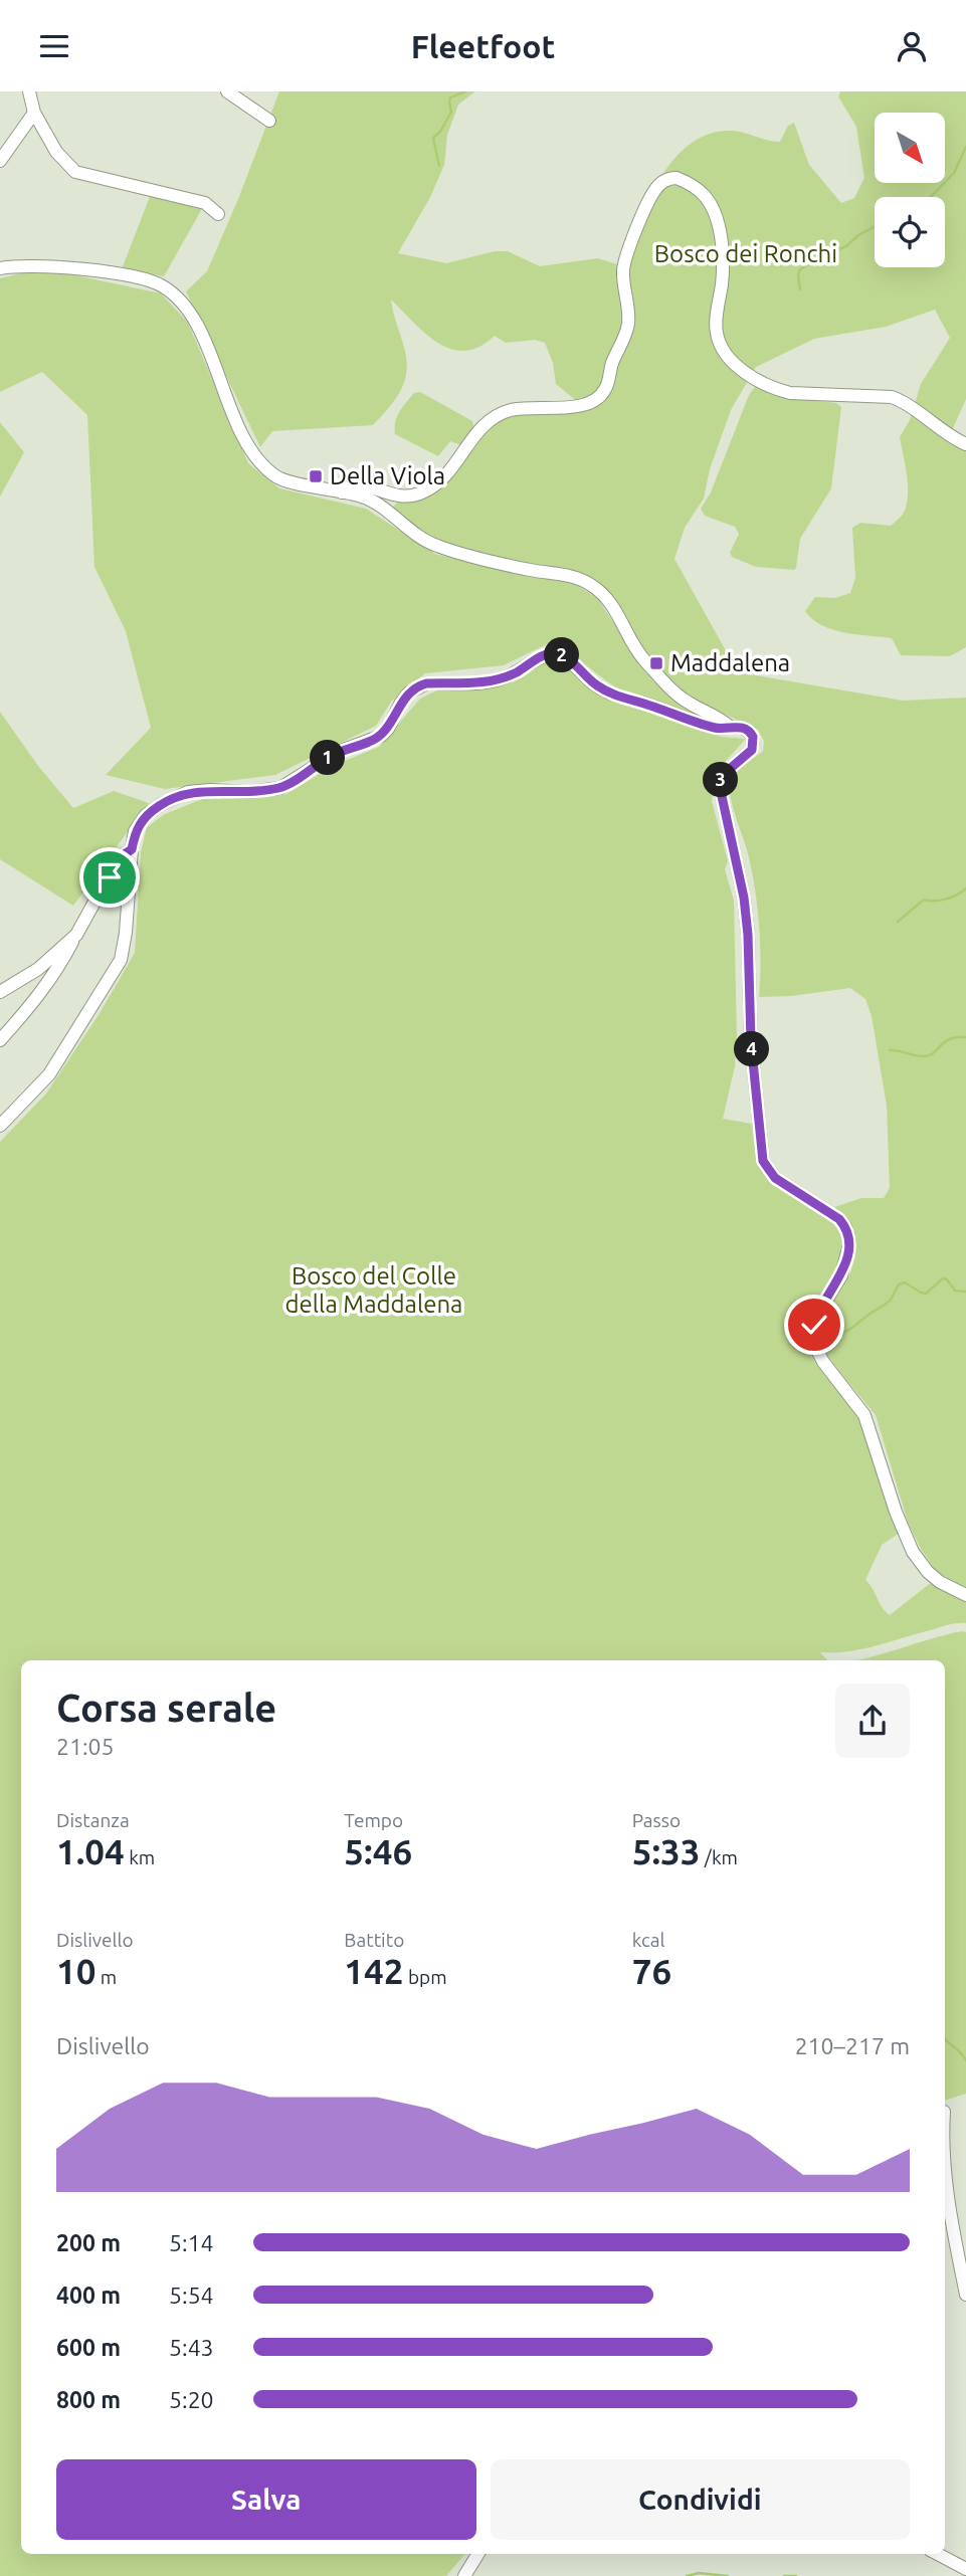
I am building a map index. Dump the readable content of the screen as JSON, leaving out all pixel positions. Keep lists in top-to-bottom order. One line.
{"parks":["Bosco dei Ronchi","Bosco del Colle della Maddalena"],"places":{"transit":["Della Viola","Maddalena"]},"north":"bottom right","page":{"header":"Fleetfoot","pins":["2","1","3","4"],"heading":["Corsa serale","21:05"],"stats":[["Distanza","1.04 km"],["Tempo","5:46"],["Passo","5:33 /km"],["Dislivello","10 m"],["Battito","142 bpm"],["kcal","76"]],"chart":["Dislivello","210–217 m"],"list":[{"name":"200 m","note":"5:14"},{"name":"400 m","note":"5:54"},{"name":"600 m","note":"5:43"},{"name":"800 m","note":"5:20"}],"buttons":["Salva","Condividi"]}}
